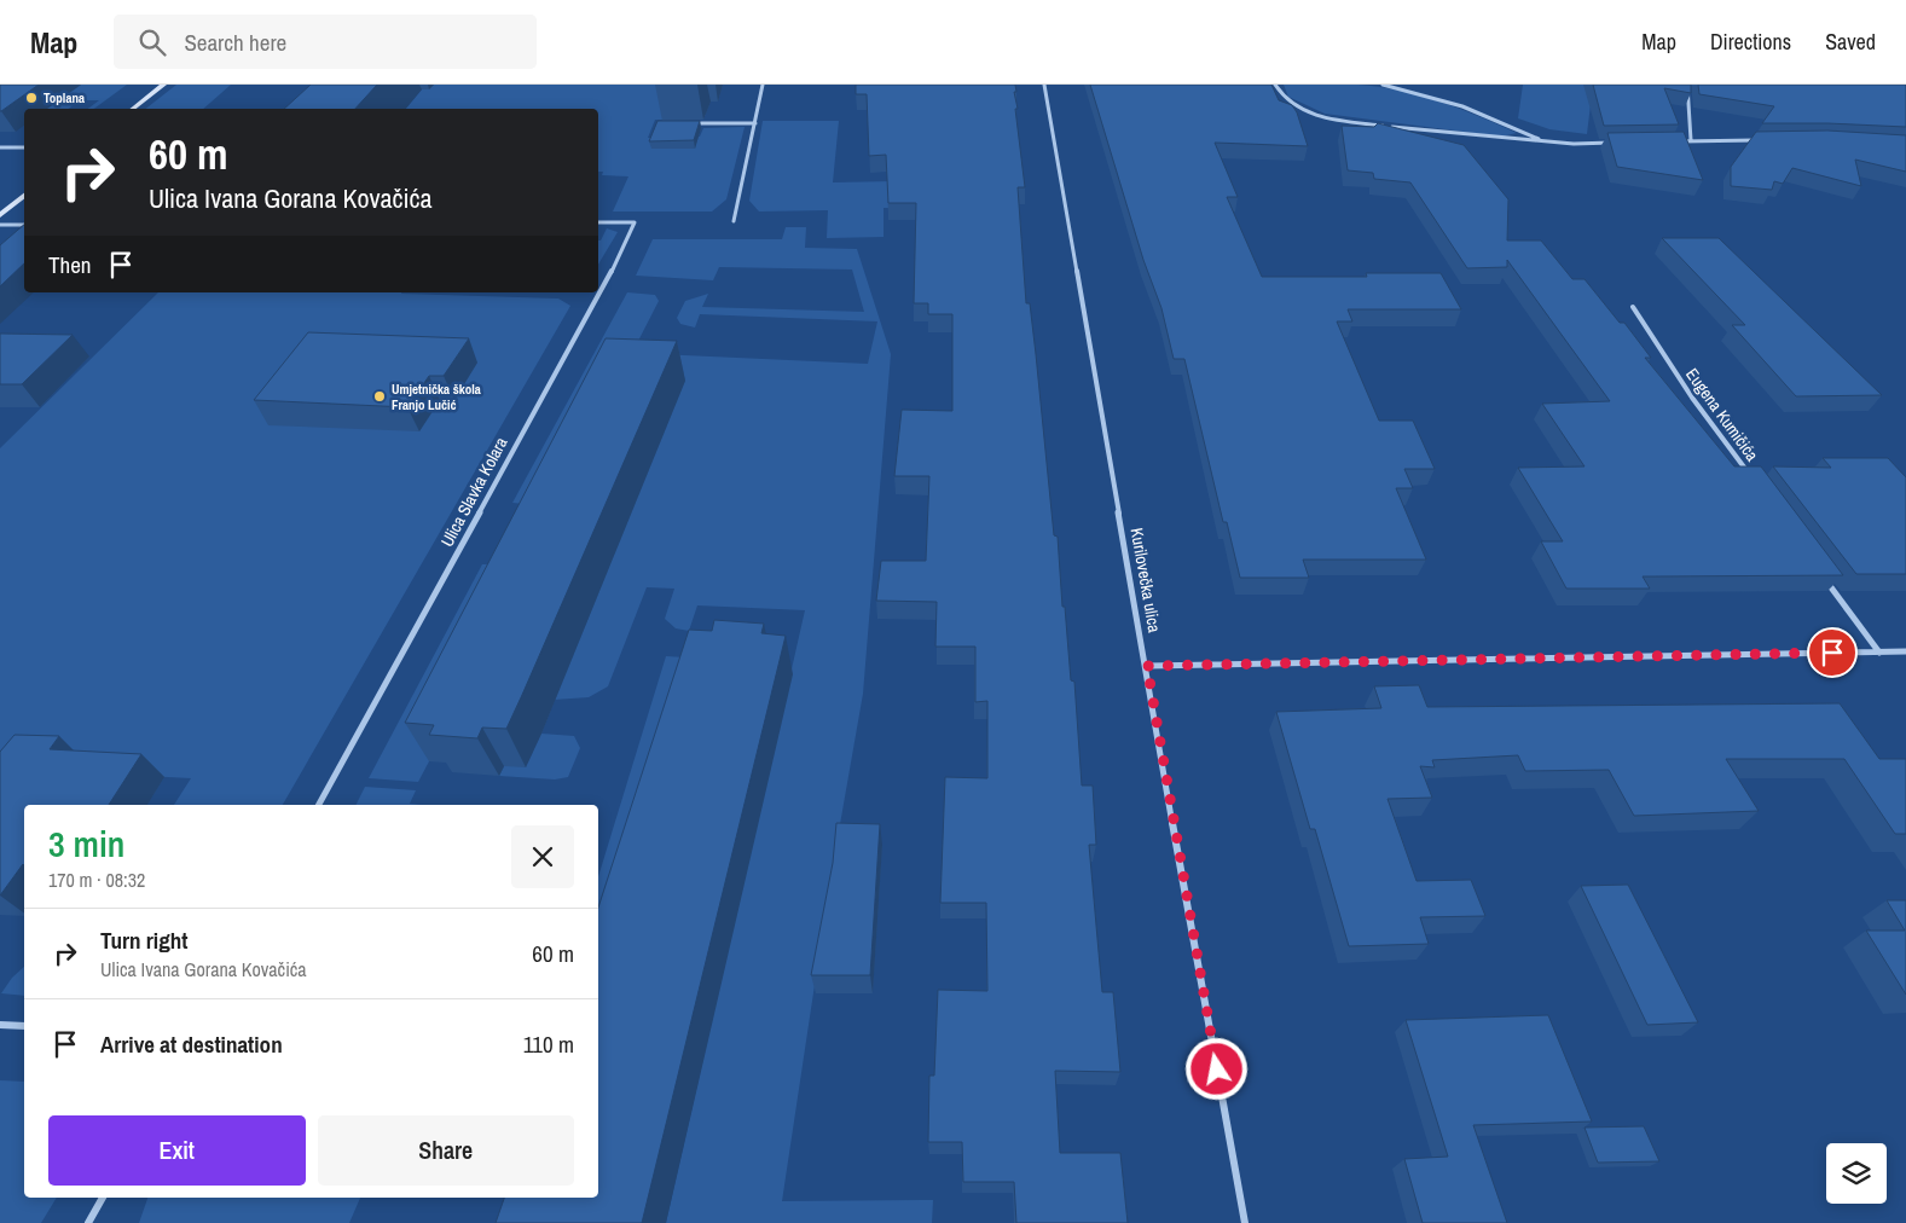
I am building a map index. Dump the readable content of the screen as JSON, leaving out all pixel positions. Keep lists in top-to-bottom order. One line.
{"streets":{"street":["Eugena Kumičića","Ulica Slavka Kolara","Kurilovečka ulica"]},"places":["Toplana","Umjetnička škola Franjo Lučić"],"page":{"header":"Map","search":"Search here","nav":["Map","Directions","Saved"],"turn":["60 m","Ulica Ivana Gorana Kovačića"],"then":"Then","heading":["3 min","170 m · 08:32"],"list":[{"name":"Turn right","note":"Ulica Ivana Gorana Kovačića","value":"60 m"},{"name":"Arrive at destination","value":"110 m"}],"buttons":["Exit","Share"]}}
